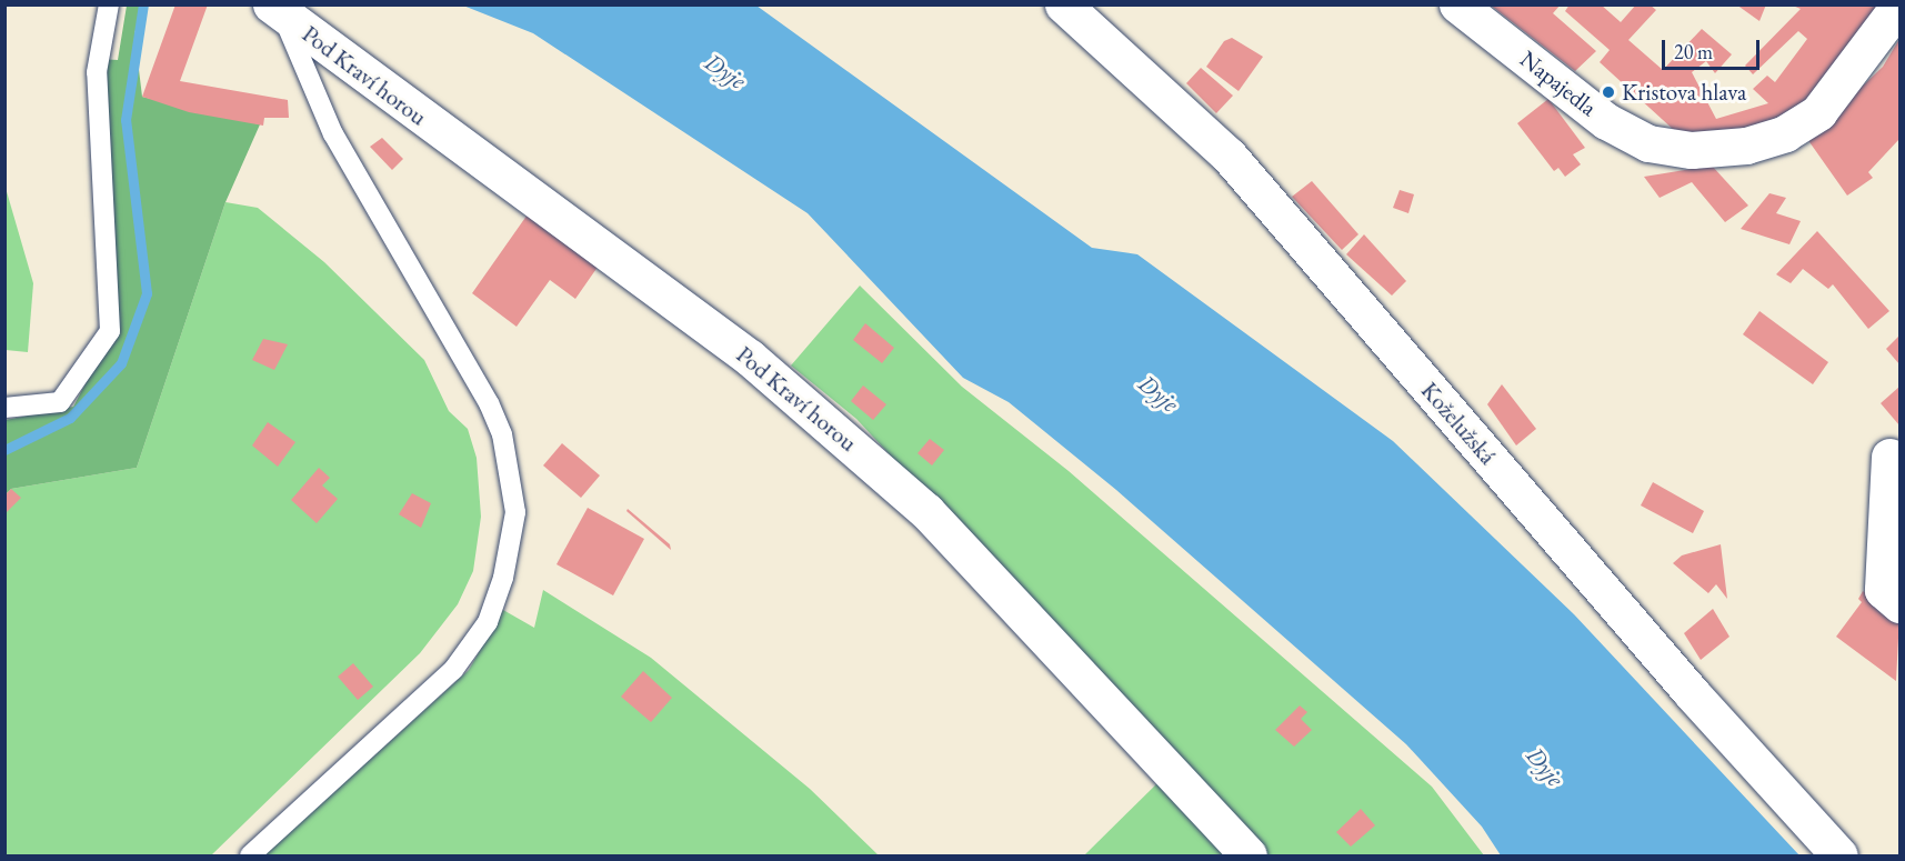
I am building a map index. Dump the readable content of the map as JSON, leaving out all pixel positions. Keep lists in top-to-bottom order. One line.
{"streets":{"street":["Pod Kraví horou","Napajedla","Koželužská"]},"water":["Dyje"],"places":["Kristova hlava"],"scale_bar":"20 m"}
